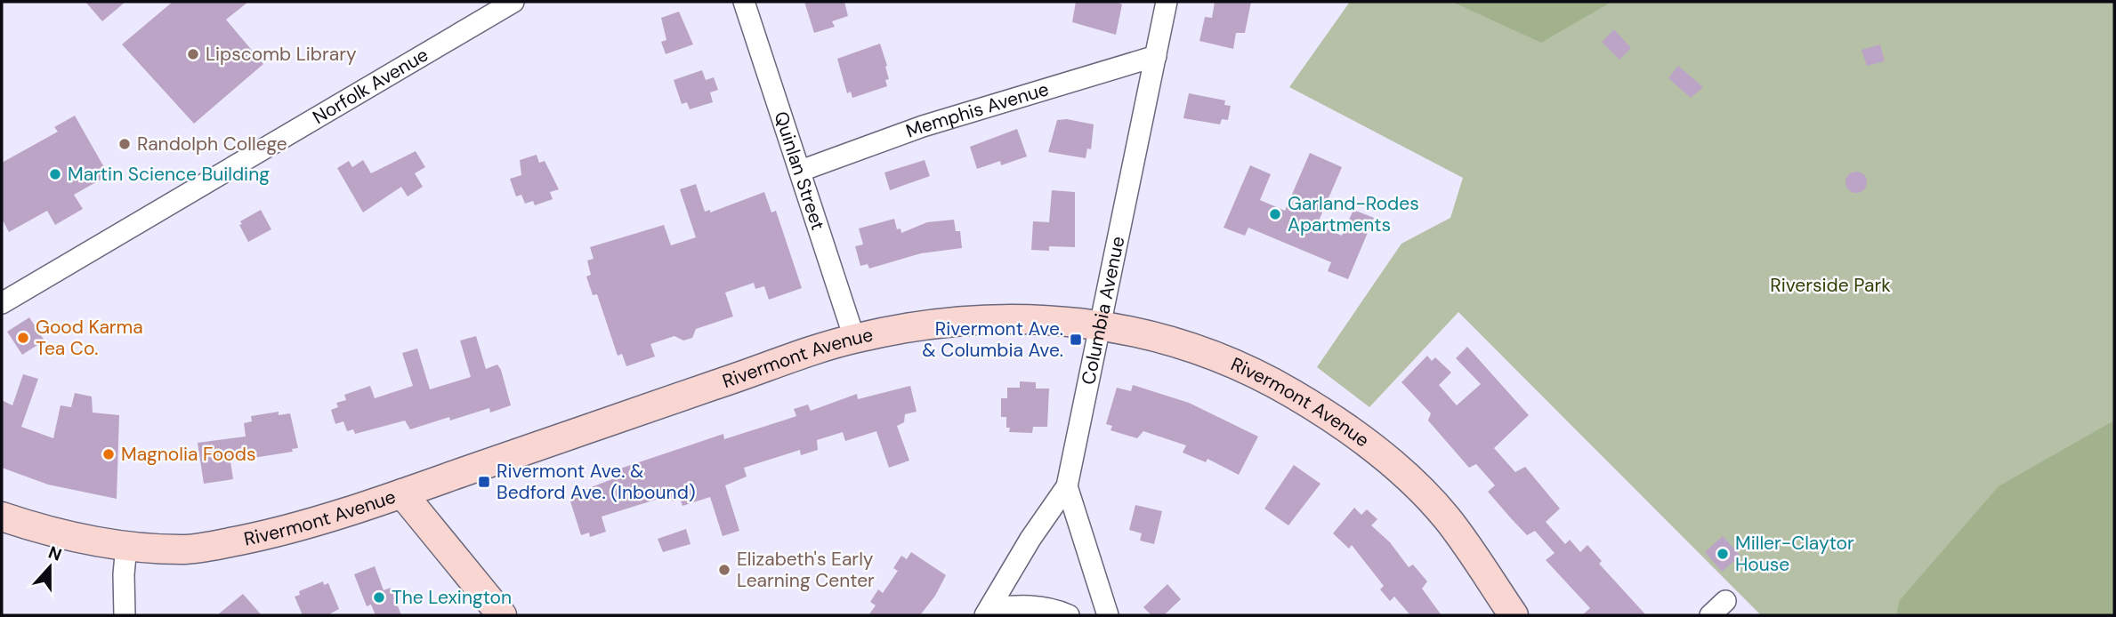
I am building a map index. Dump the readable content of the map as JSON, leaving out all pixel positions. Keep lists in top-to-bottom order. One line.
{"streets":{"main road":["Rivermont Avenue"],"street":["Norfolk Avenue","Memphis Avenue","Quinlan Street","Columbia Avenue"]},"crossings":[["Memphis Avenue","Quinlan Street"],["Memphis Avenue","Columbia Avenue"],["Quinlan Street","Rivermont Avenue"],["Columbia Avenue","Rivermont Avenue"]],"parks":["Riverside Park"],"places":{"other":["Lipscomb Library","Randolph College","Martin Science Building","Garland-Rodes Apartments","Good Karma Tea Co.","Magnolia Foods","Miller-Claytor House","Elizabeth's Early Learning Center","The Lexington"],"transit":["Rivermont Ave. & Columbia Ave.","Rivermont Ave. & Bedford Ave. (Inbound)"]},"north":"top"}
